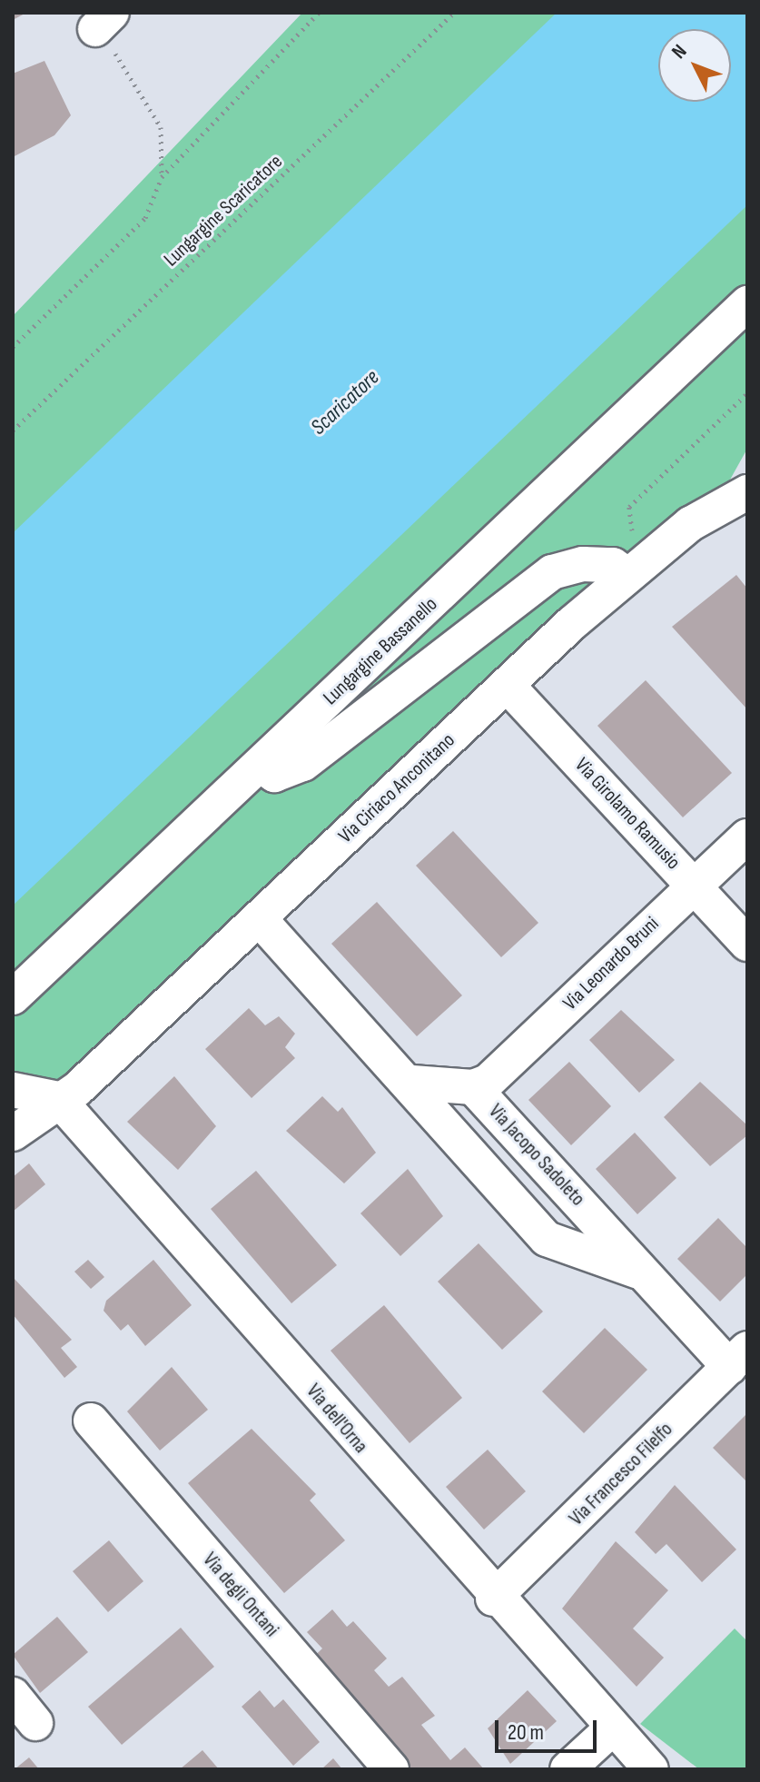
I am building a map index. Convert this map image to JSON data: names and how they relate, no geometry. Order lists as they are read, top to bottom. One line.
{"streets":{"street":["Lungargine Bassanello","Via Ciriaco Anconitano","Via Girolamo Ramusio","Via Leonardo Bruni","Via Jacopo Sadoleto","Via dell'Orna","Via Francesco Filelfo","Via degli Ontani"],"path":["Lungargine Scaricatore"]},"crossings":[["Via Ciriaco Anconitano","Via Girolamo Ramusio"],["Via Ciriaco Anconitano","Via Jacopo Sadoleto"],["Via Ciriaco Anconitano","Via dell'Orna"],["Via Girolamo Ramusio","Via Leonardo Bruni"],["Via Leonardo Bruni","Via Jacopo Sadoleto"],["Via Jacopo Sadoleto","Via Francesco Filelfo"],["Via dell'Orna","Via Francesco Filelfo"]],"water":["Scaricatore"],"scale_bar":"20 m","north":"top left"}
